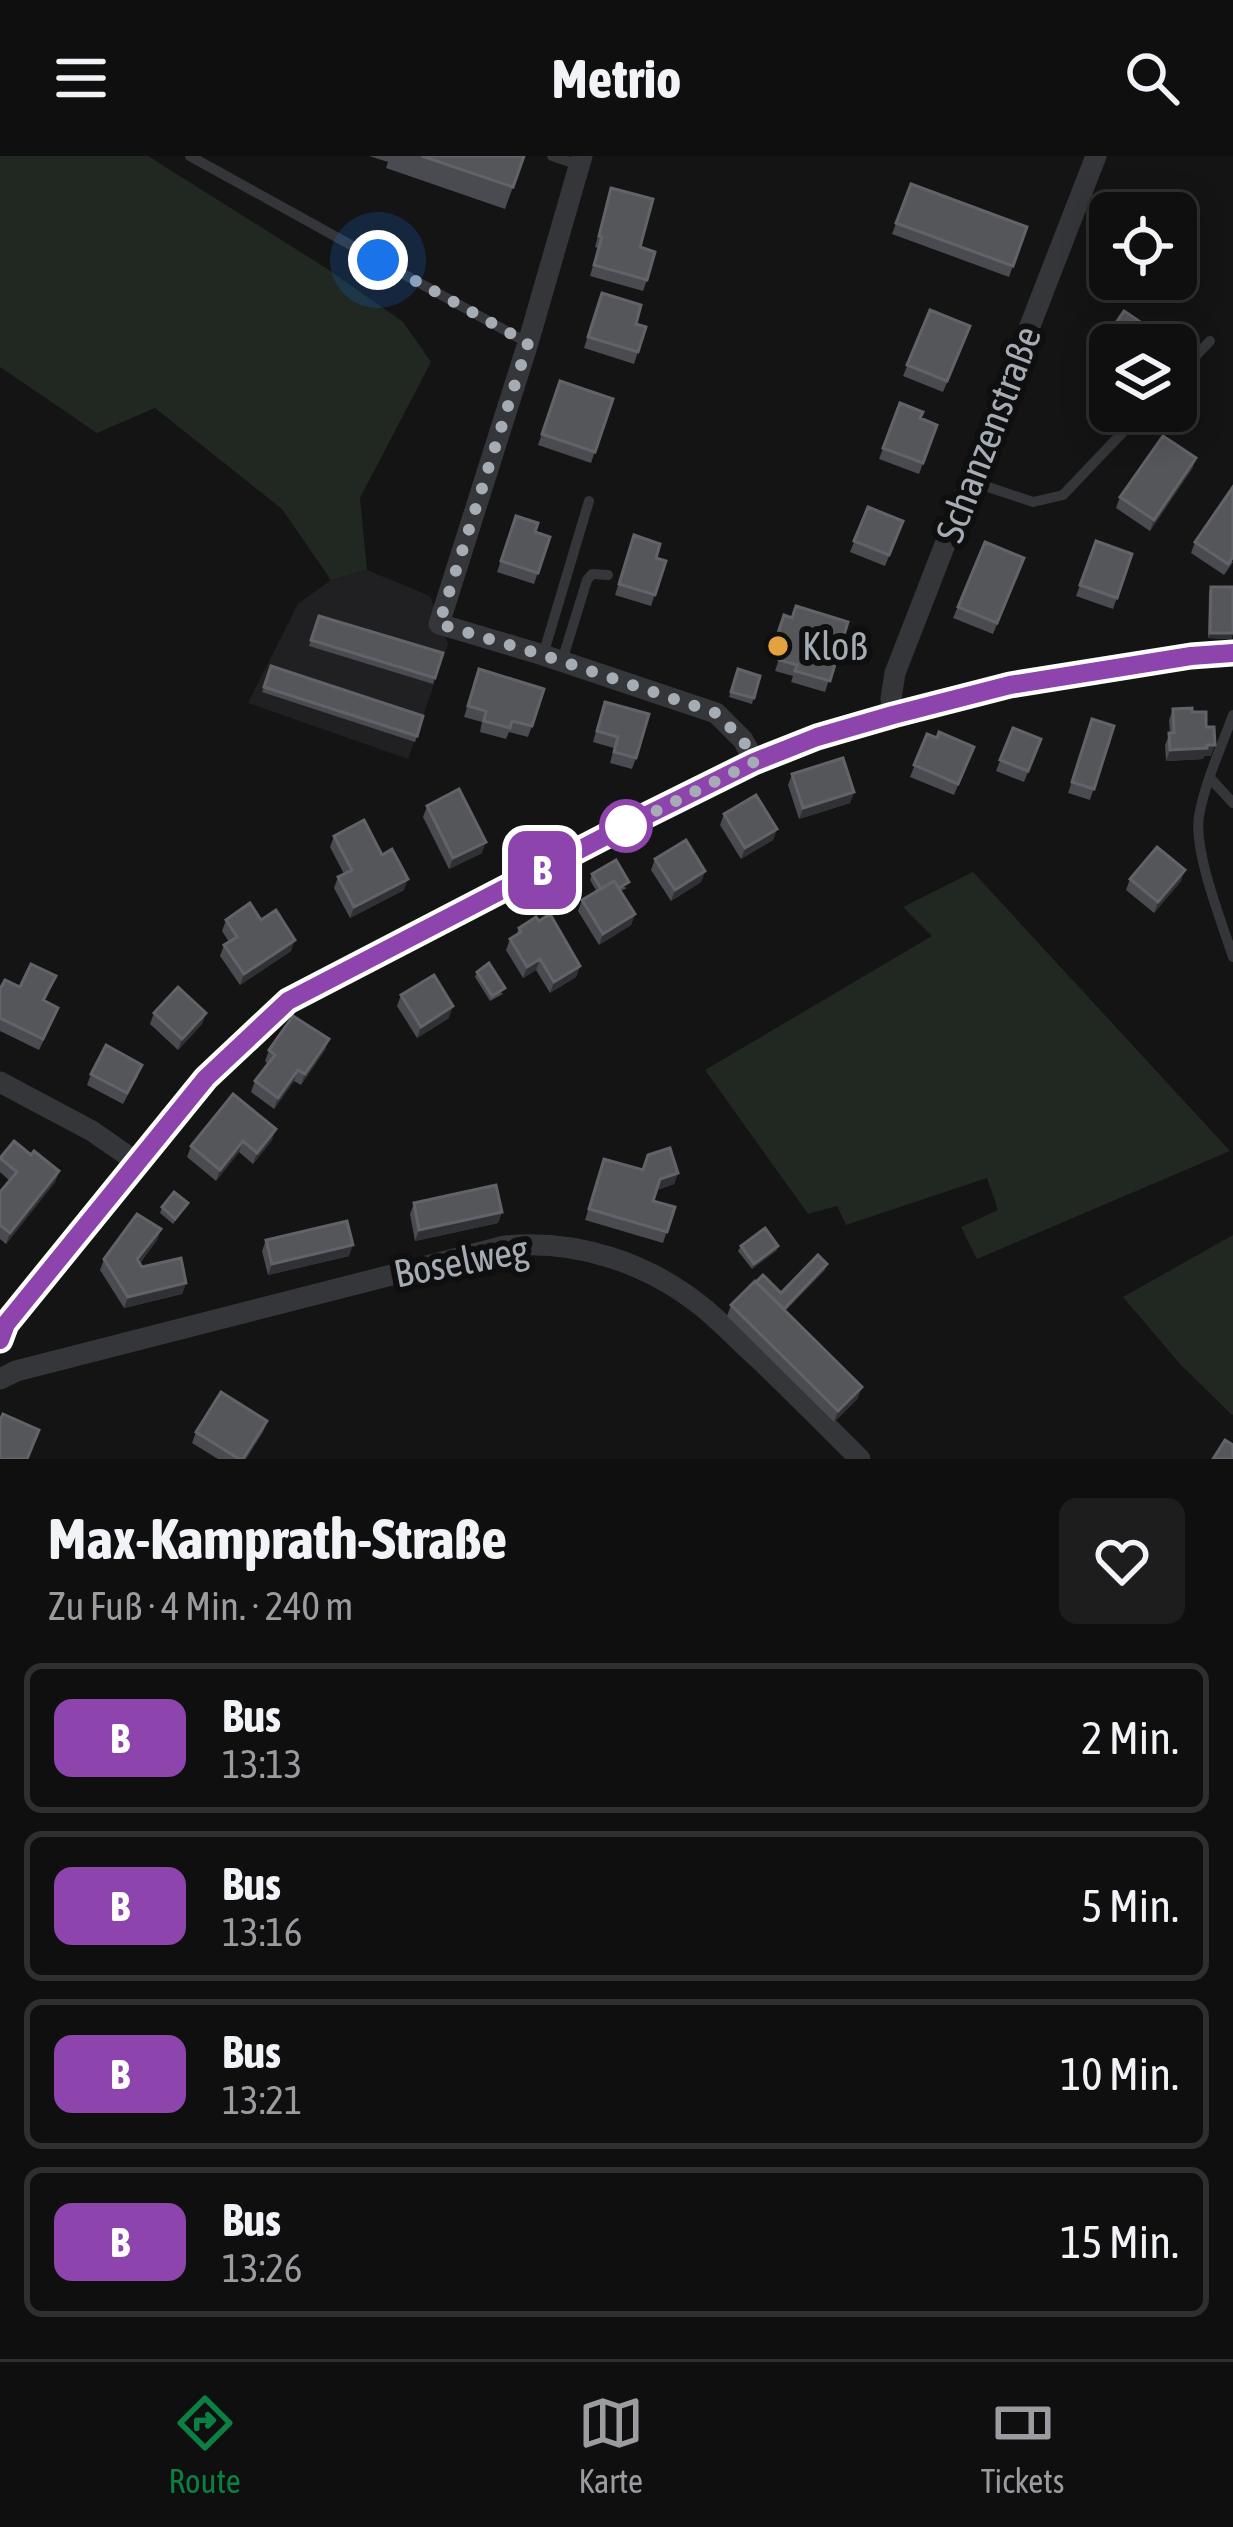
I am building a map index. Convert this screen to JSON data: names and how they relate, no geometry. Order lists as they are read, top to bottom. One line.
{"streets":{"street":["Schanzenstraße","Boselweg"]},"places":["Kloß"],"lines":["bus line B"],"page":{"header":"Metrio","on_map":"B","heading":["Max-Kamprath-Straße","Zu Fuß · 4 Min. · 240 m"],"list":[{"mark":"B","name":"Bus","note":"13:13","value":"2 Min."},{"mark":"B","name":"Bus","note":"13:16","value":"5 Min."},{"mark":"B","name":"Bus","note":"13:21","value":"10 Min."},{"mark":"B","name":"Bus","note":"13:26","value":"15 Min."}],"tabs":["Route","Karte","Tickets"]}}
